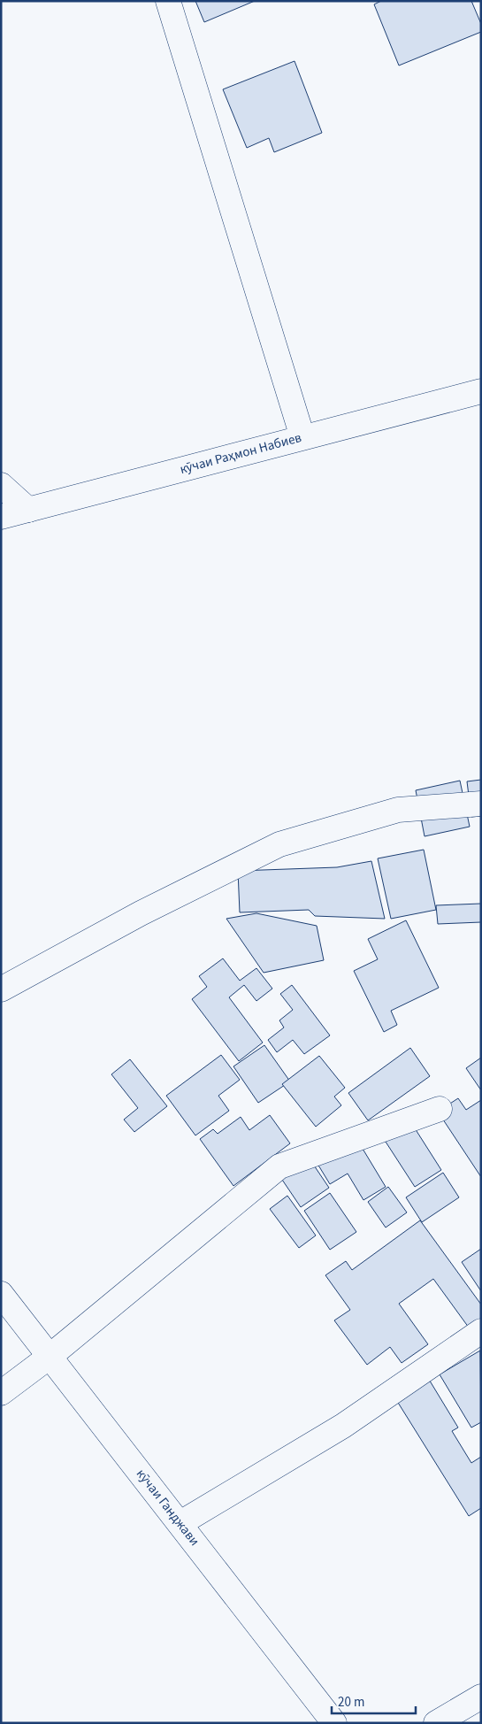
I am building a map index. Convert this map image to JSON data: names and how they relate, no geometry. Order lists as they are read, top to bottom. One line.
{"streets":{"street":["кӯчаи Раҳмон Набиев","кӯчаи Ганджави"]},"scale_bar":"20 m"}
